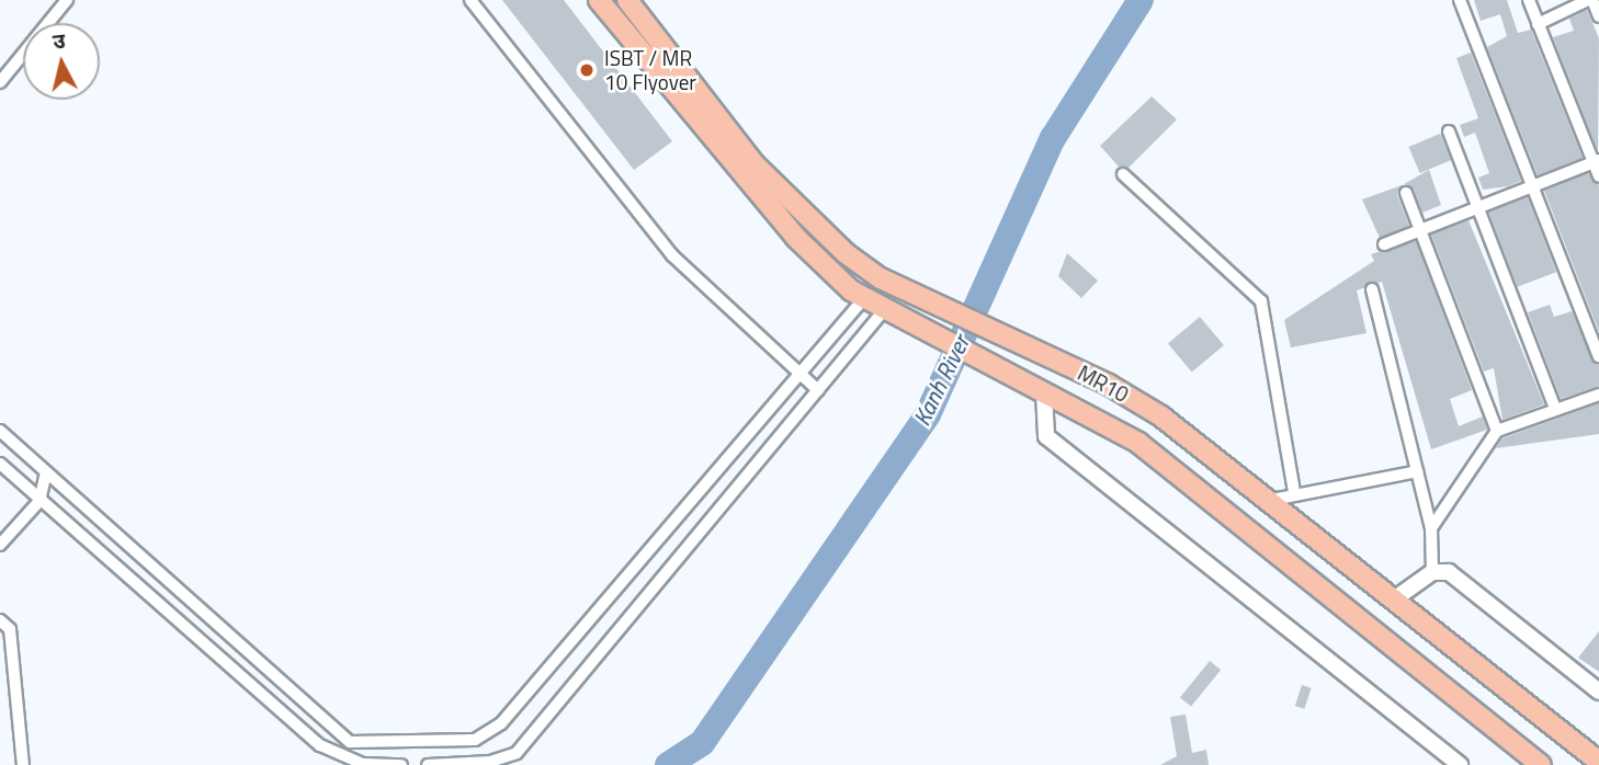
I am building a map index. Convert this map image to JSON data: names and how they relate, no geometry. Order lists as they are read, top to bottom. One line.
{"streets":{"main road":["MR10"]},"water":["Kanh River"],"places":["ISBT / MR 10 Flyover"],"north":"top"}
